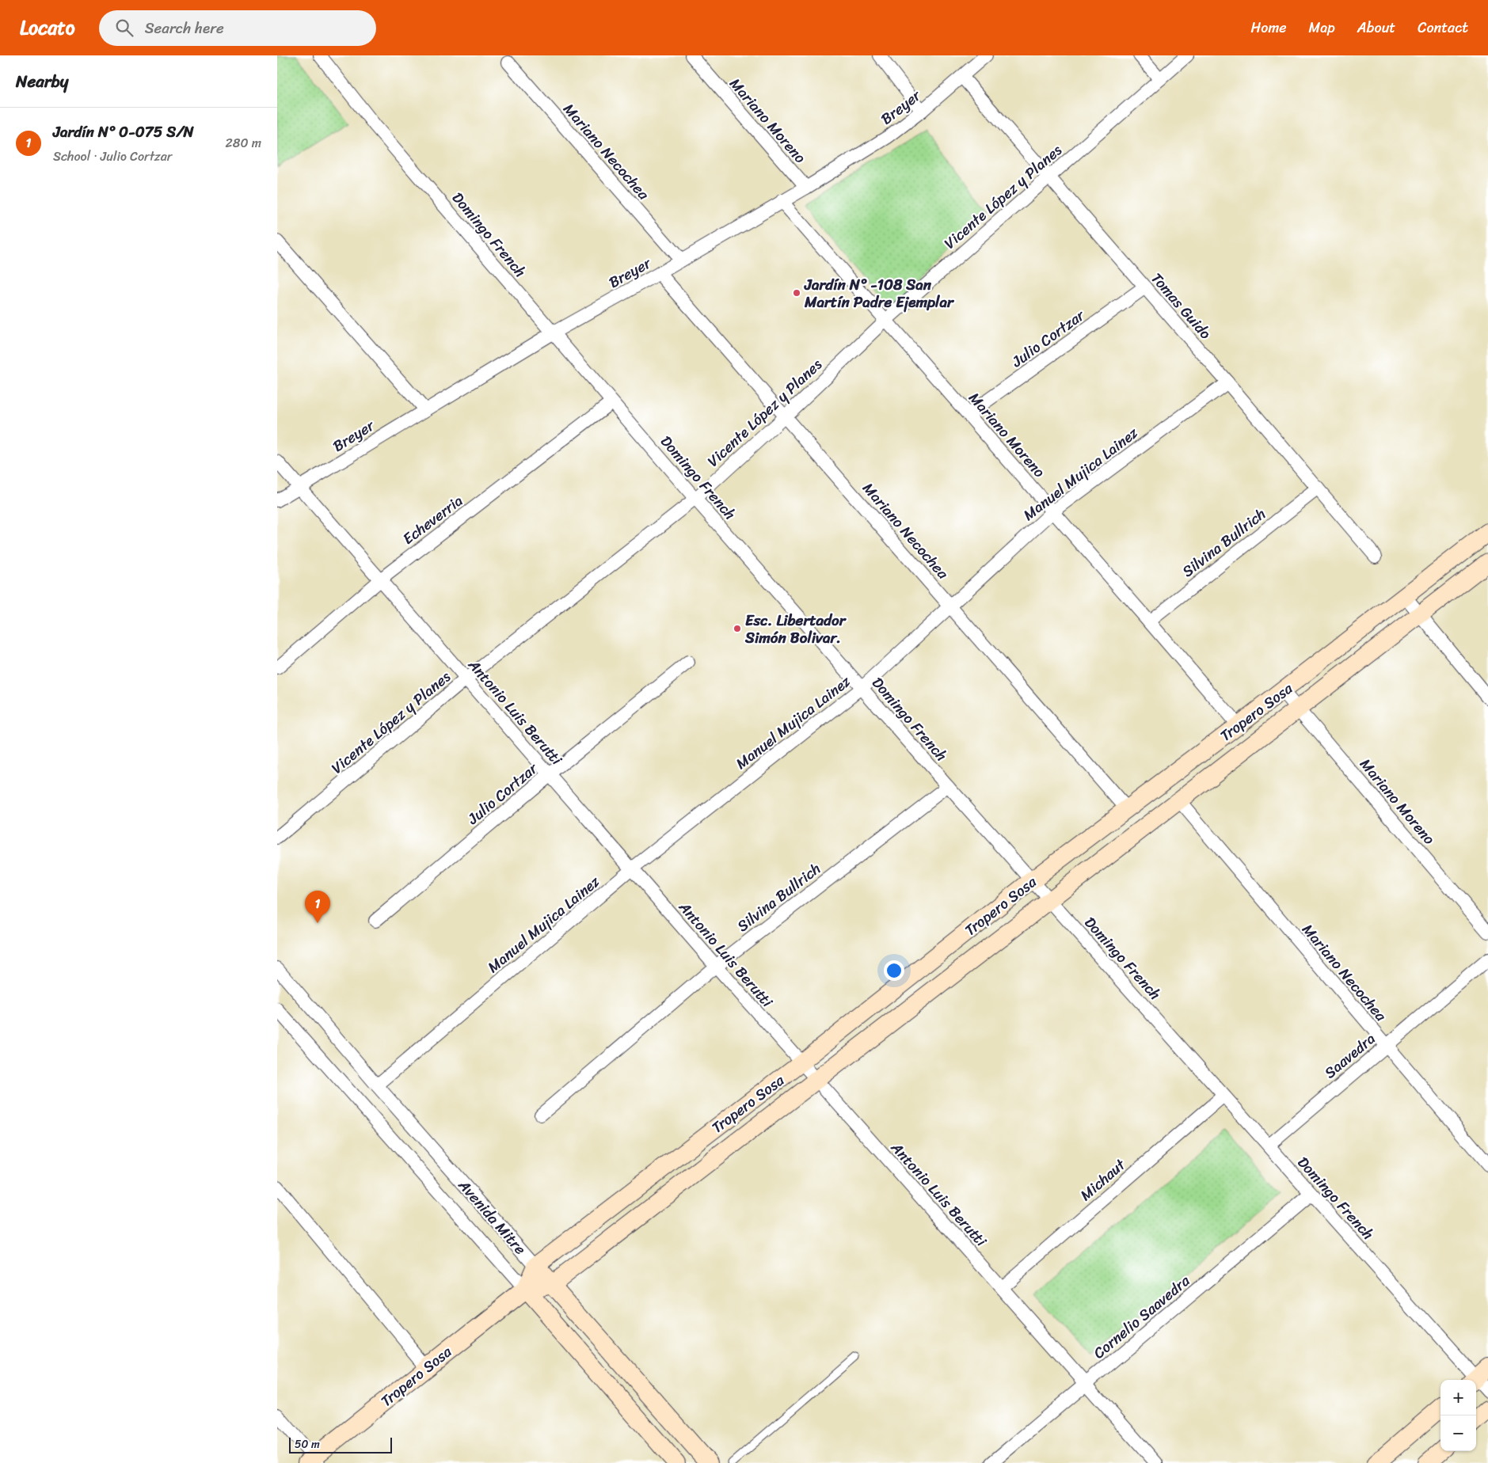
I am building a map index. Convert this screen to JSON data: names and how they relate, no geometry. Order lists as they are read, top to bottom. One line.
{"streets":{"street":["Breyer","Mariano Moreno","Mariano Necochea","Vicente López y Planes","Domingo French","Tomas Guido","Julio Cortzar","Manuel Mujica Lainez","Echeverria","Silvina Bullrich","Antonio Luis Berutti","Tropero Sosa","Saavedra","Michaut","Avenida Mitre","Cornelio Saavedra"]},"crossings":[["Breyer","Mariano Moreno"],["Breyer","Mariano Necochea"],["Breyer","Domingo French"],["Breyer","Tomas Guido"],["Breyer","Antonio Luis Berutti"],["Mariano Moreno","Vicente López y Planes"],["Mariano Moreno","Julio Cortzar"],["Mariano Moreno","Manuel Mujica Lainez"],["Mariano Moreno","Silvina Bullrich"],["Mariano Moreno","Tropero Sosa"],["Mariano Necochea","Vicente López y Planes"],["Mariano Necochea","Manuel Mujica Lainez"],["Mariano Necochea","Tropero Sosa"],["Mariano Necochea","Saavedra"],["Vicente López y Planes","Domingo French"],["Vicente López y Planes","Tomas Guido"],["Vicente López y Planes","Antonio Luis Berutti"],["Domingo French","Manuel Mujica Lainez"],["Domingo French","Echeverria"],["Domingo French","Silvina Bullrich"],["Domingo French","Tropero Sosa"],["Domingo French","Saavedra"],["Domingo French","Michaut"],["Domingo French","Cornelio Saavedra"],["Tomas Guido","Julio Cortzar"],["Tomas Guido","Manuel Mujica Lainez"],["Tomas Guido","Silvina Bullrich"],["Julio Cortzar","Antonio Luis Berutti"],["Manuel Mujica Lainez","Antonio Luis Berutti"],["Manuel Mujica Lainez","Avenida Mitre"],["Echeverria","Antonio Luis Berutti"],["Silvina Bullrich","Antonio Luis Berutti"],["Antonio Luis Berutti","Tropero Sosa"],["Antonio Luis Berutti","Michaut"],["Antonio Luis Berutti","Cornelio Saavedra"],["Tropero Sosa","Avenida Mitre"]],"places":["Jardín N° -108 San Martín Padre Ejemplar","Esc. Libertador Simón Bolivar."],"scale_bar":"50 m","page":{"header":"Locato","search":"Search here","nav":["Home","Map","About","Contact"],"heading":"Nearby","list":[{"mark":"1","name":"Jardín N° 0-075 S/N","note":"School · Julio Cortzar","value":"280 m"}],"pins":"1","map_buttons":["+","−"],"scale":"50 m"}}
